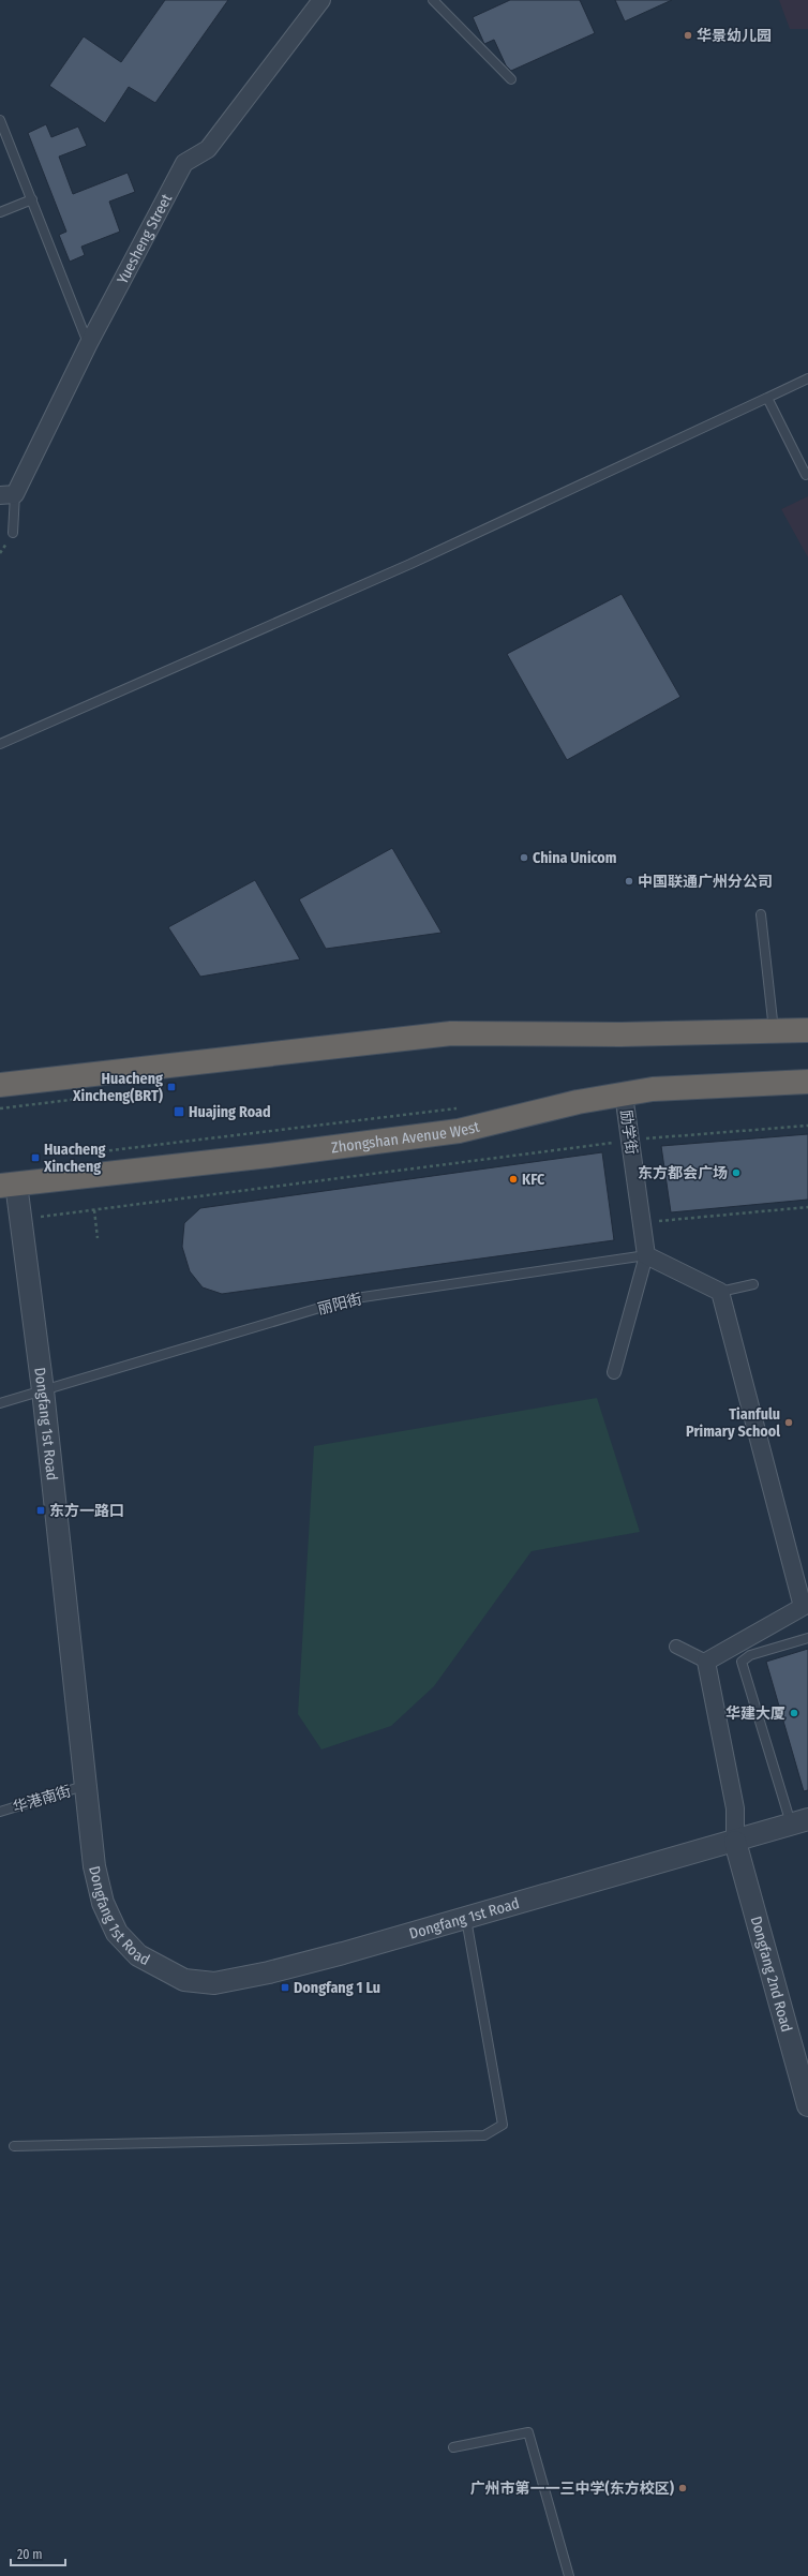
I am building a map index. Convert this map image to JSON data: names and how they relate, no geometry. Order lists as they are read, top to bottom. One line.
{"streets":{"highway":["Zhongshan Avenue West"],"street":["Yuesheng Street","励学街","Dongfang 1st Road","Dongfang 2nd Road"],"lane":["丽阳街","华港南街"]},"crossings":[["励学街","Zhongshan Avenue West"],["励学街","丽阳街"],["Zhongshan Avenue West","Dongfang 1st Road"],["丽阳街","Dongfang 1st Road"],["Dongfang 1st Road","华港南街"],["Dongfang 1st Road","Dongfang 2nd Road"]],"places":{"other":["华景幼儿园","China Unicom","中国联通广州分公司","东方都会广场","KFC","Tianfulu Primary School","华建大厦","广州市第一一三中学(东方校区)"],"transit":["Huacheng Xincheng(BRT)","Huajing Road","Huacheng Xincheng","东方一路口","Dongfang 1 Lu"]},"scale_bar":"20 m"}
